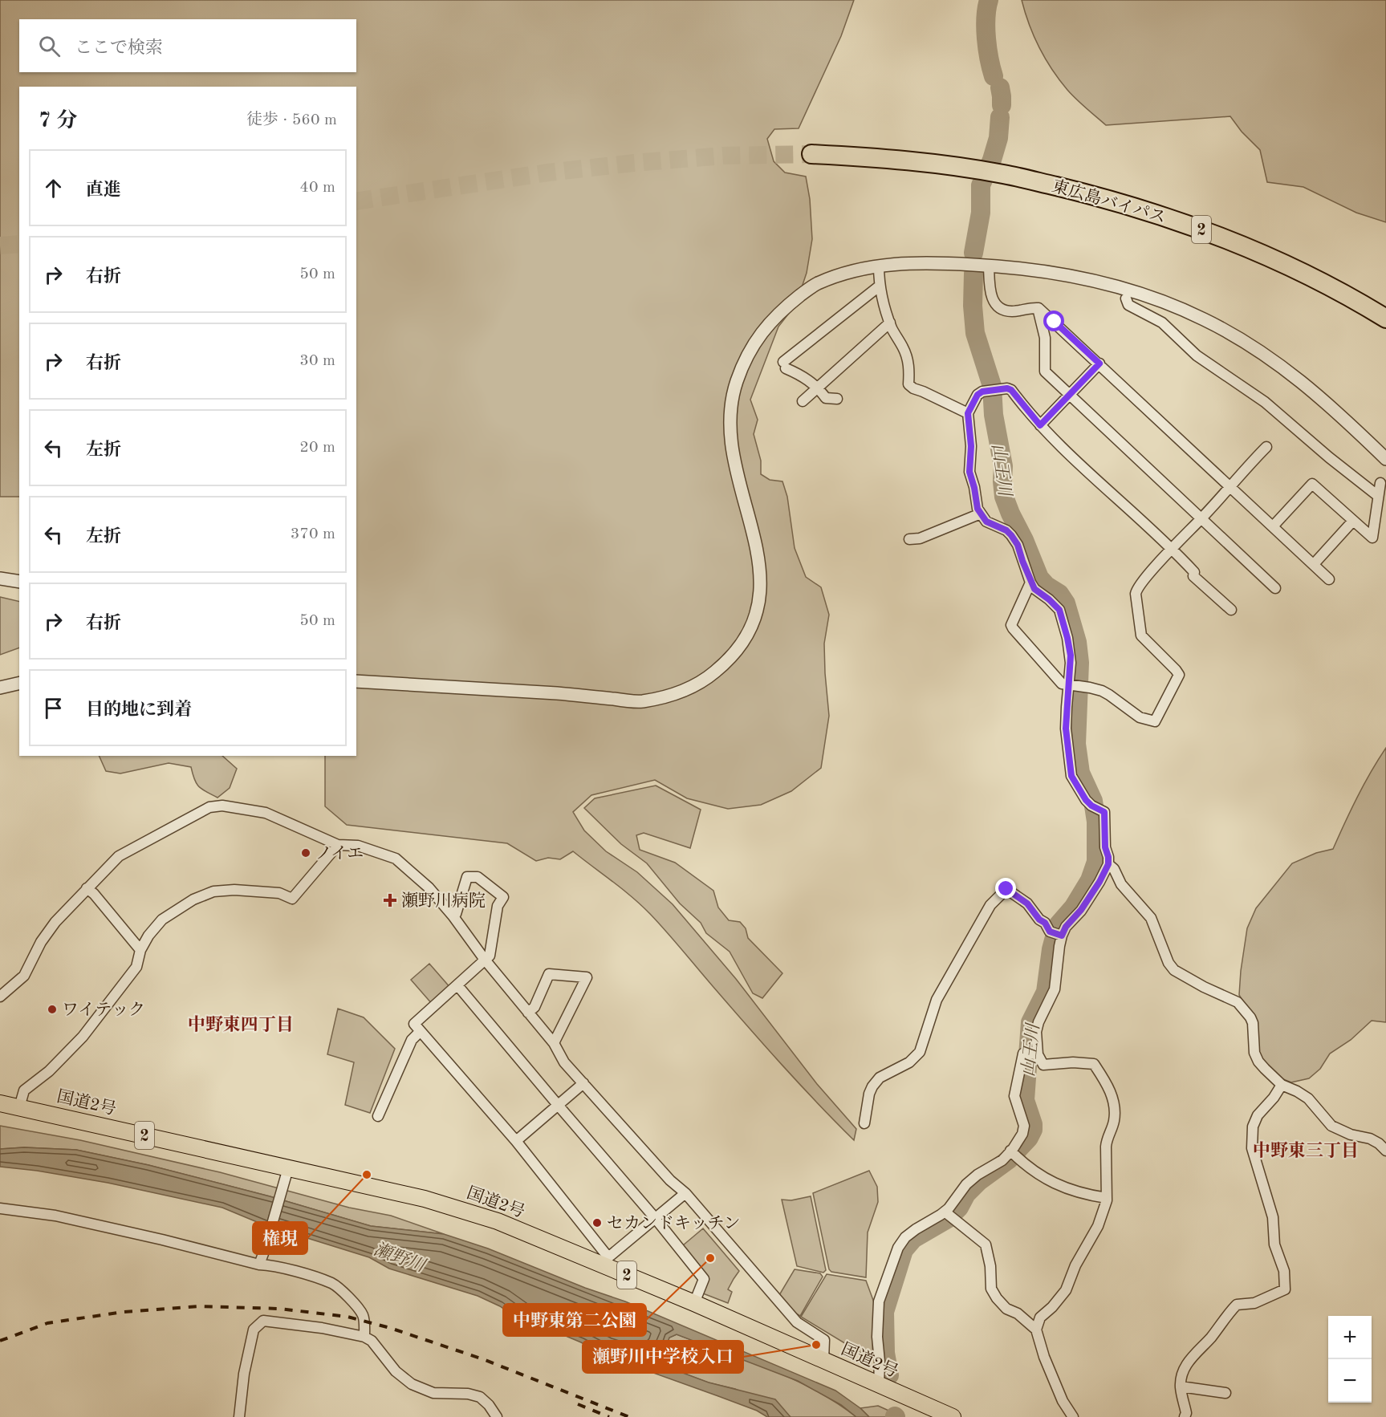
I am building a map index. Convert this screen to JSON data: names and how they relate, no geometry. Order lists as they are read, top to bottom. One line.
{"streets":{"highway":["東広島バイパス","2","国道2号"]},"districts":["中野東四丁目","中野東三丁目"],"water":["山王川","瀬野川"],"places":{"other":["ノイエ","ワイテック","権現","セカンドキッチン","中野東第二公園","瀬野川中学校入口"],"health":["瀬野川病院"]},"page":{"search":"ここで検索","heading":["7 分","徒歩 · 560 m"],"list":[["直進","40 m"],["右折","50 m"],["右折","30 m"],["左折","20 m"],["左折","370 m"],["右折","50 m"],"目的地に到着"],"map_buttons":["+","−"]}}
